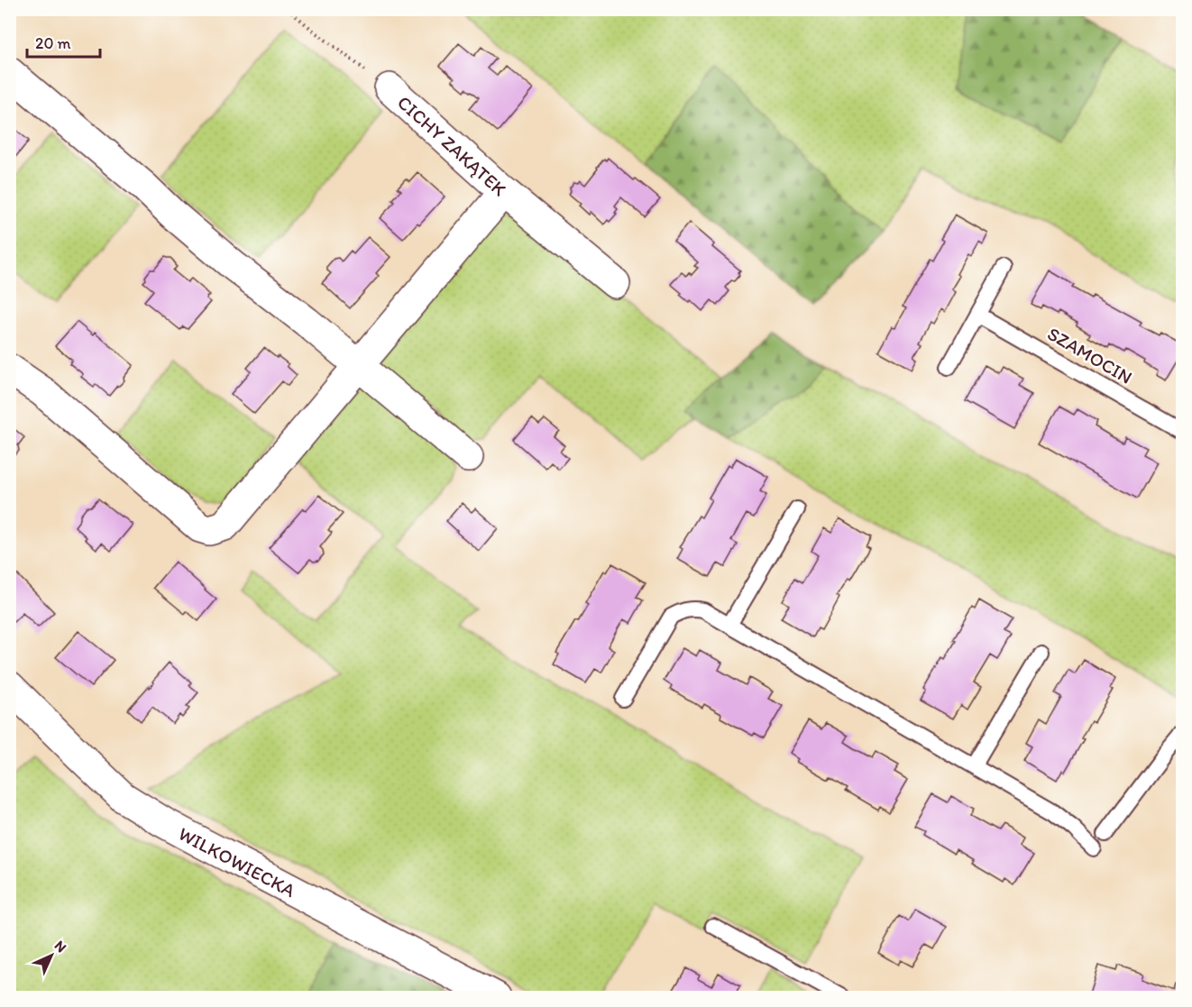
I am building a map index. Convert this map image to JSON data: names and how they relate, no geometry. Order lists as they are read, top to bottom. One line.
{"streets":{"street":["CICHY ZAKĄTEK","WILKOWIECKA"],"lane":["SZAMOCIN"]},"scale_bar":"20 m","north":"top right"}
